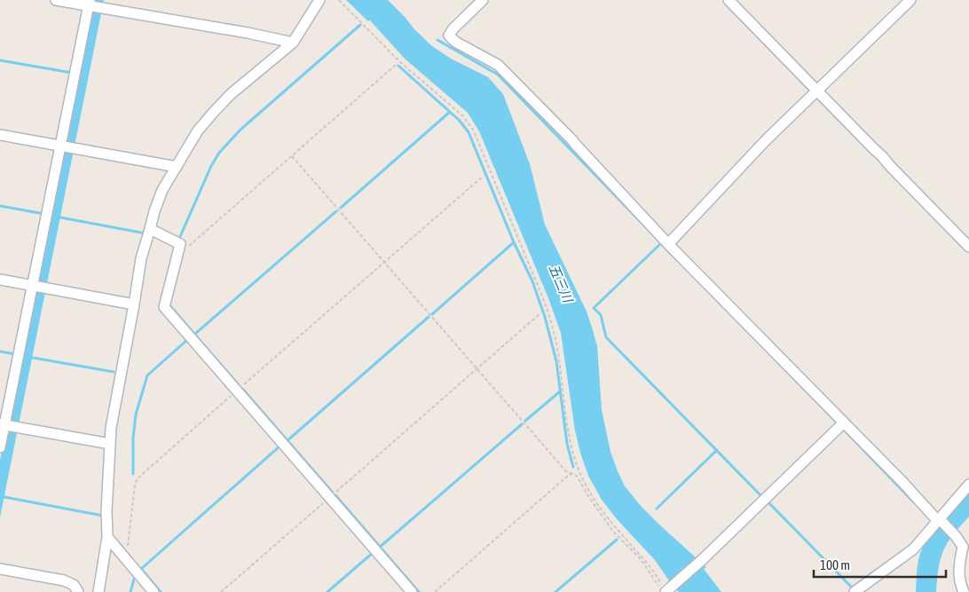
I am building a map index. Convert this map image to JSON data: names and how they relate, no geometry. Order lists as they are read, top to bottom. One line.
{"water":["五三川"],"scale_bar":"100 m"}
